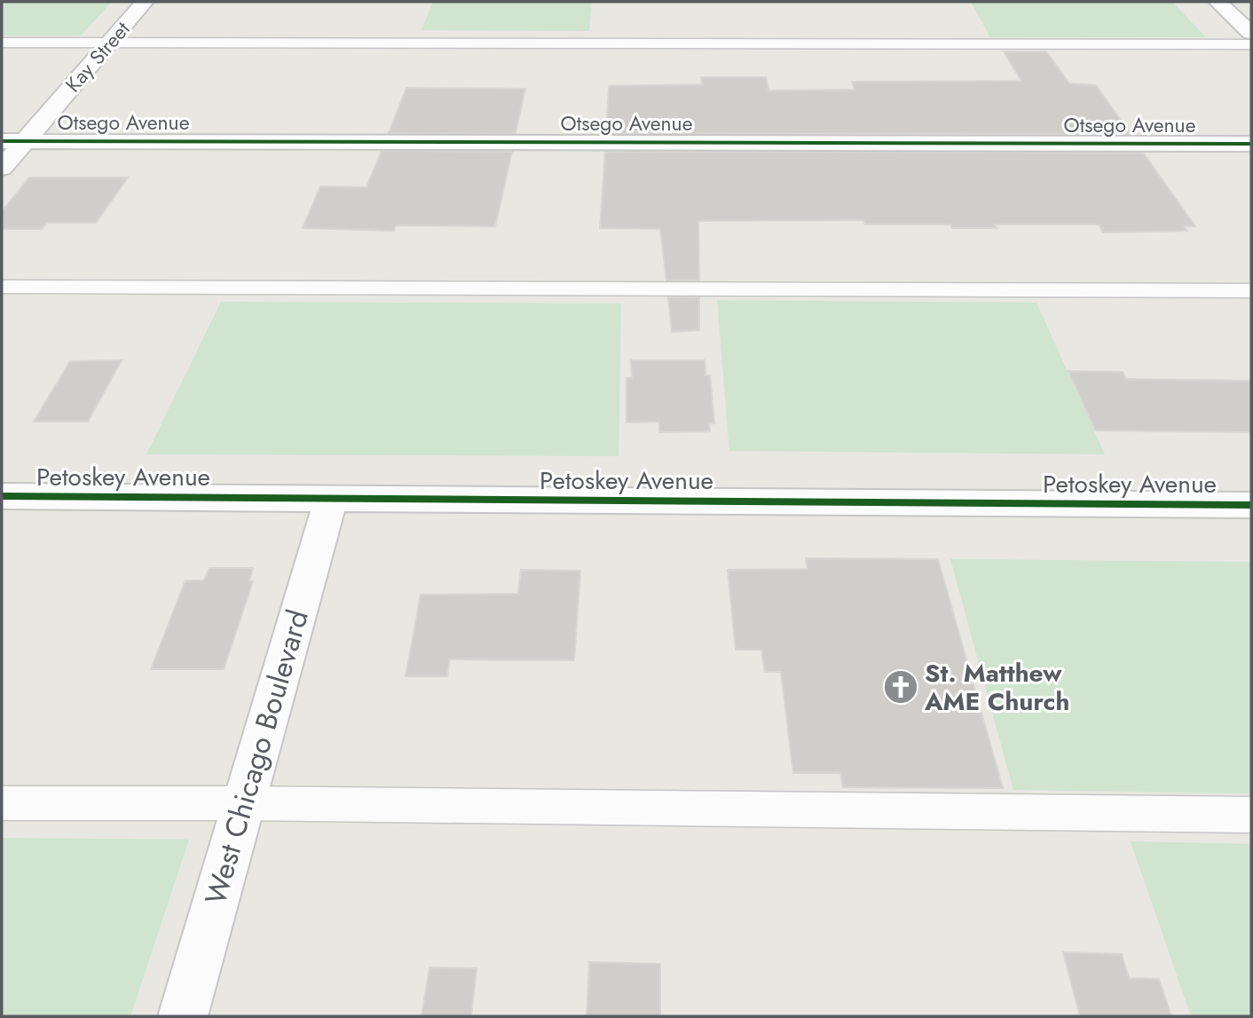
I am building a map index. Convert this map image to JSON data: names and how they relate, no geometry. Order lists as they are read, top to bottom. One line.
{"streets":{"street":["Kay Street","Otsego Avenue","Petoskey Avenue","West Chicago Boulevard"]},"crossings":[["Kay Street","Otsego Avenue"],["Petoskey Avenue","West Chicago Boulevard"]],"places":{"church":["St. Matthew AME Church"]}}
